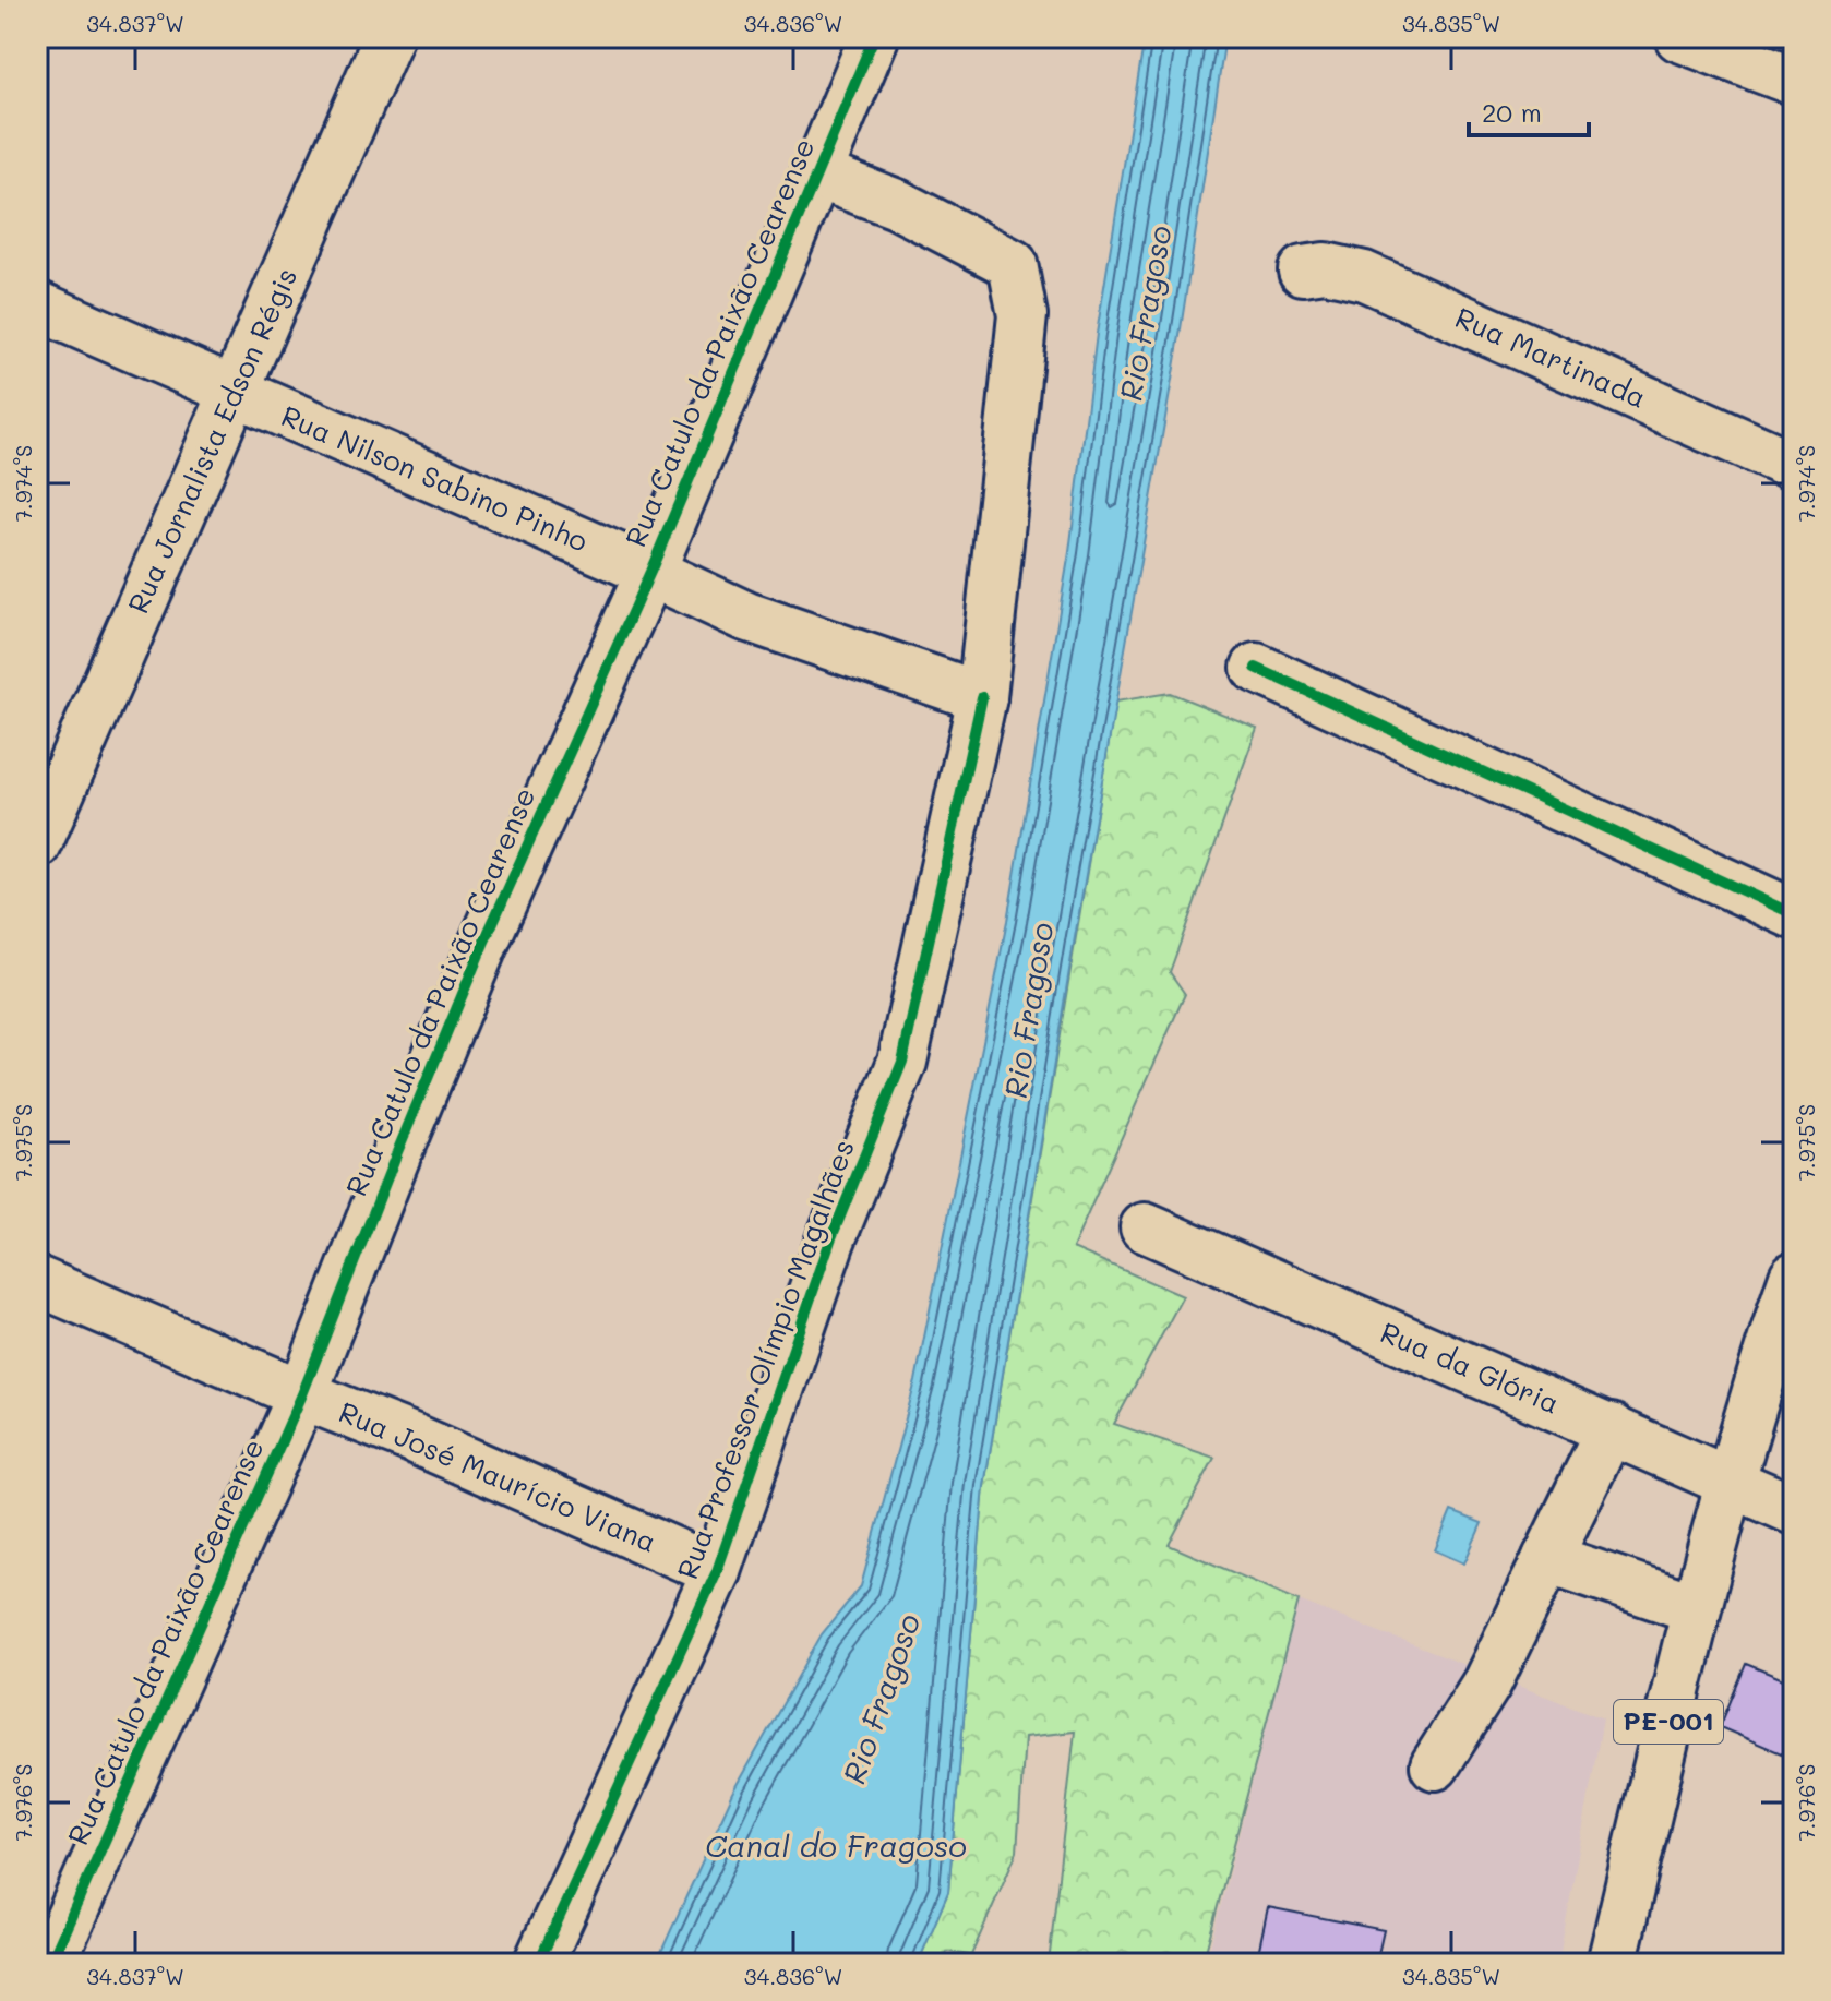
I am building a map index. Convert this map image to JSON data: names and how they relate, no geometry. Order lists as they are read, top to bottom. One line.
{"streets":{"street":["Rua Catulo da Paixão Cearense","Rua Martinada","Rua Jornalista Edson Régis","Rua Nilson Sabino Pinho","Rua Professor Olímpio Magalhães","Rua da Glória","Rua José Maurício Viana","PE-001"]},"crossings":[["Rua Catulo da Paixão Cearense","Rua Nilson Sabino Pinho"],["Rua Catulo da Paixão Cearense","Rua Professor Olímpio Magalhães"],["Rua Catulo da Paixão Cearense","Rua José Maurício Viana"],["Rua Jornalista Edson Régis","Rua Nilson Sabino Pinho"],["Rua Nilson Sabino Pinho","Rua Professor Olímpio Magalhães"],["Rua Professor Olímpio Magalhães","Rua José Maurício Viana"],["Rua da Glória","PE-001"]],"water":["Rio Fragoso","Canal do Fragoso"],"scale_bar":"20 m","coordinates":["34.837°W","34.836°W","34.835°W","7.974°S","7.975°S","7.976°S"]}
